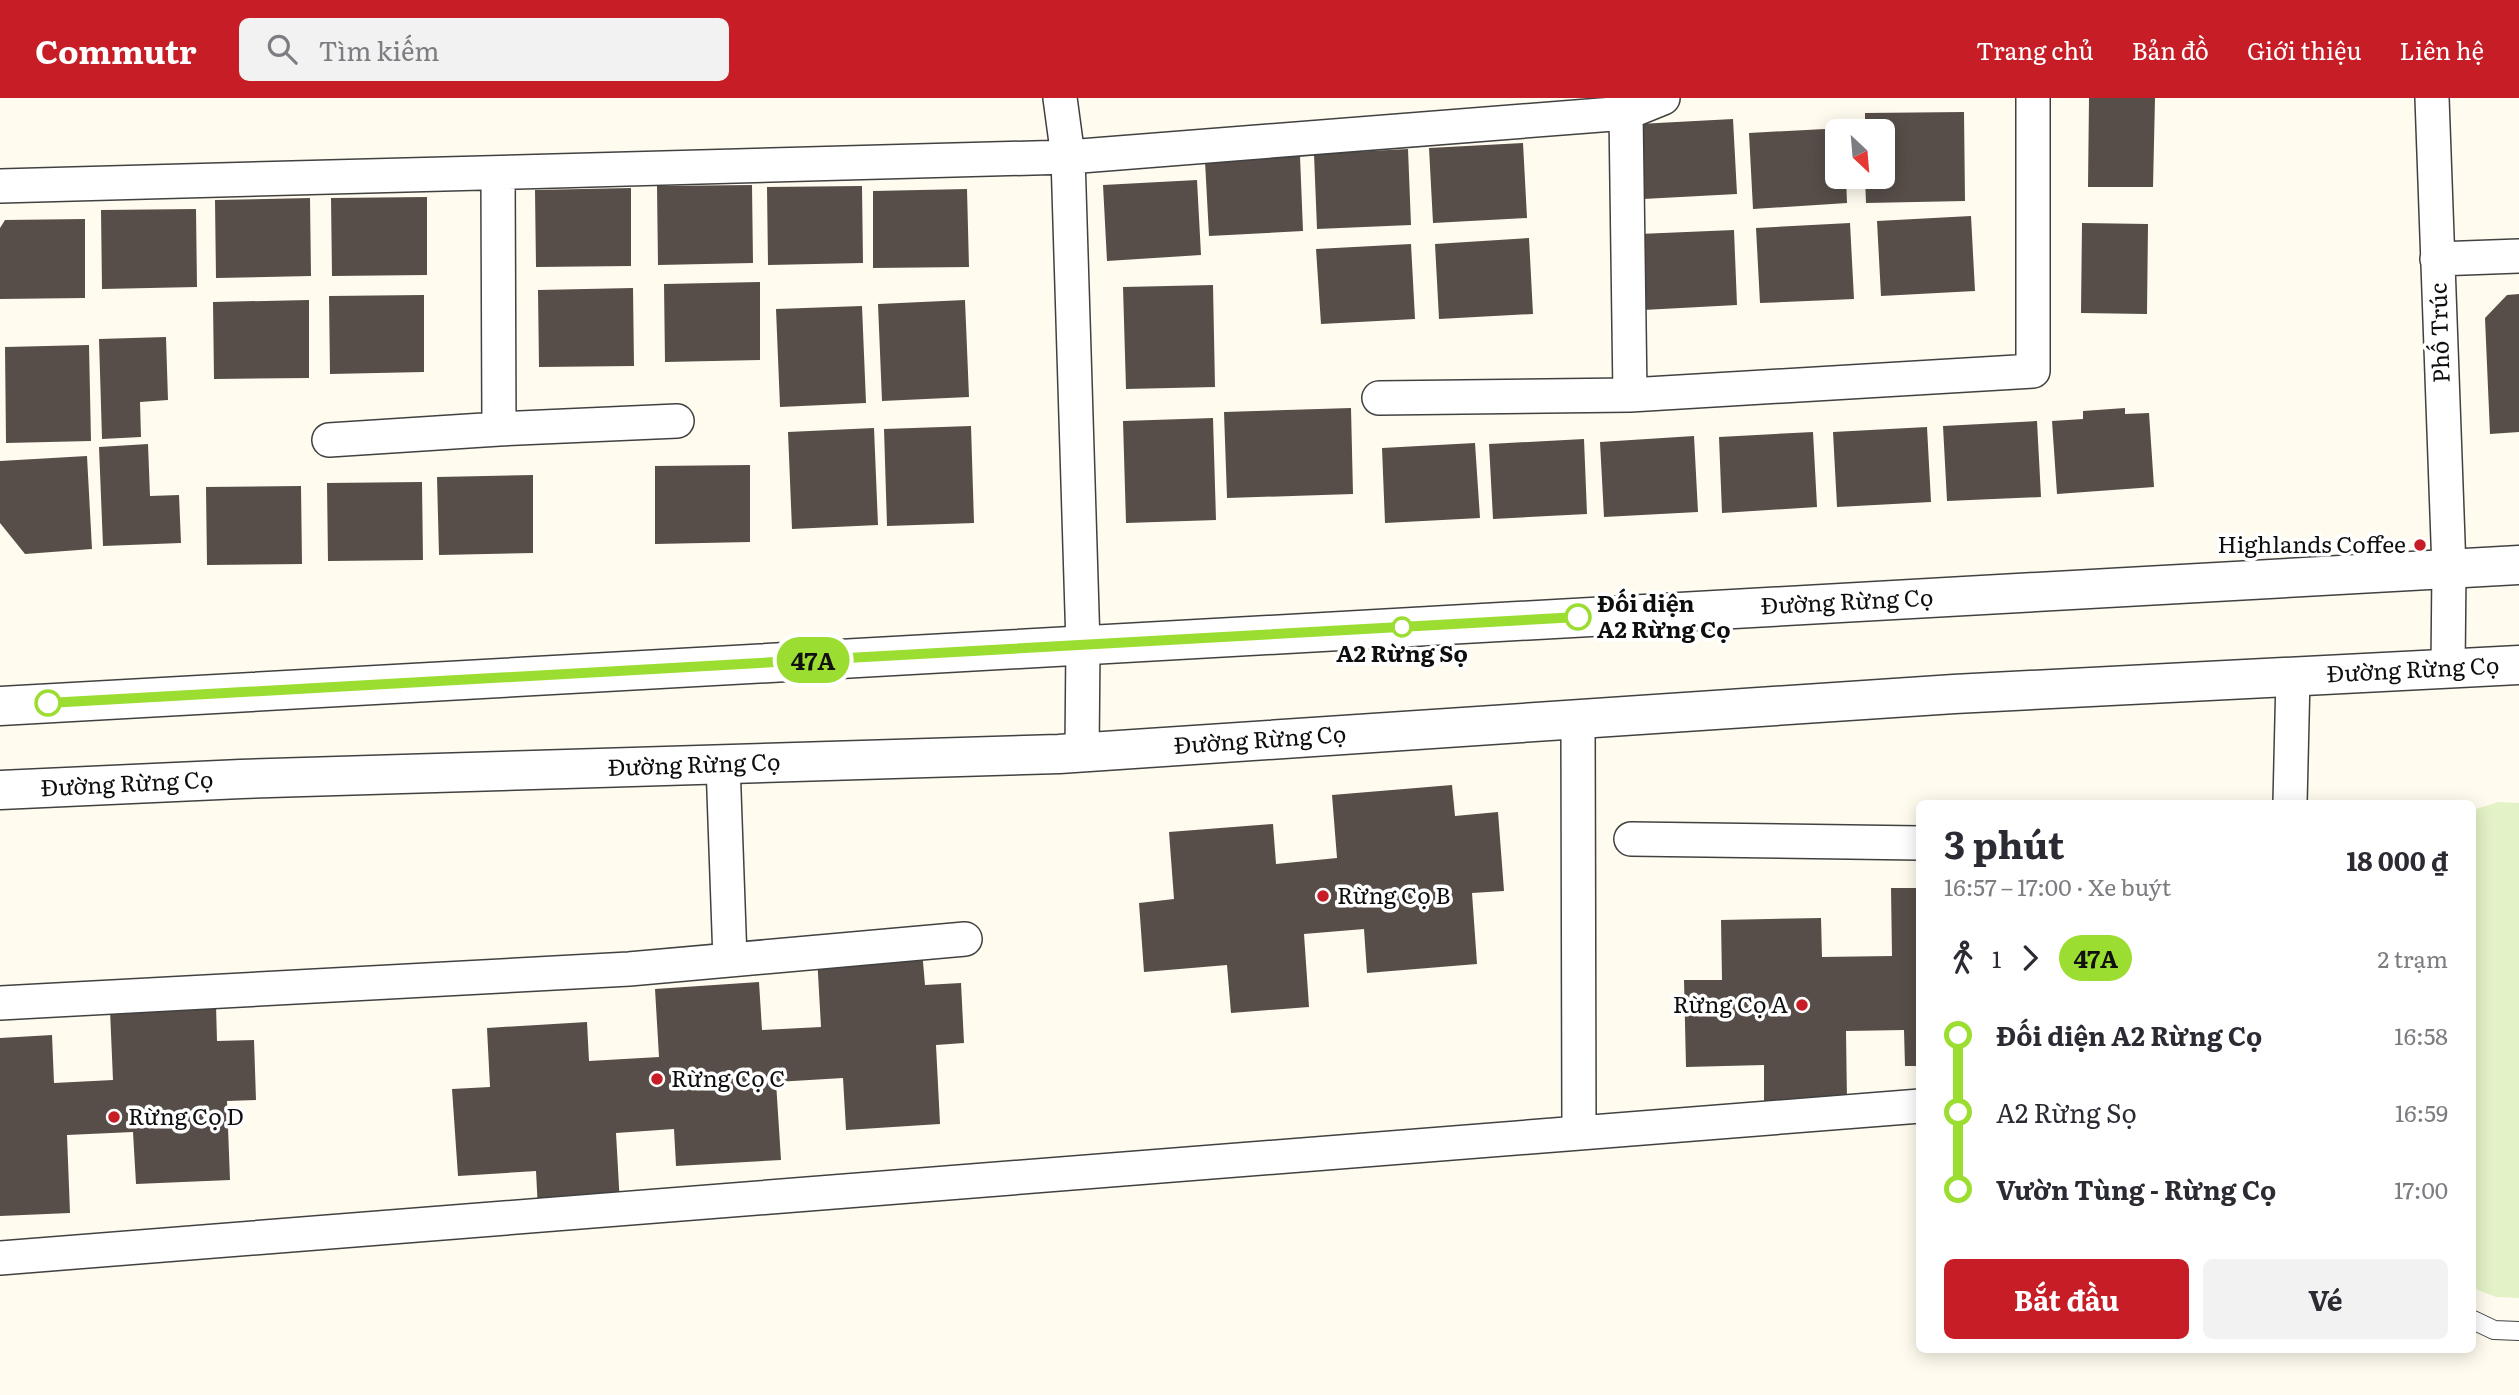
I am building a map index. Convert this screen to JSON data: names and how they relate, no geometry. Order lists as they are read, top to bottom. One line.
{"streets":{"street":["Phố Trúc","Đường Rừng Cọ"]},"crossings":[["Phố Trúc","Đường Rừng Cọ"]],"places":["Highlands Coffee","Đối diện A2 Rừng Cọ","A2 Rừng Sọ","Rừng Cọ B","Rừng Cọ A","Rừng Cọ C","Rừng Cọ D"],"lines":["bus line 47A"],"north":"bottom right","page":{"header":"Commutr","search":"Tìm kiếm","nav":["Trang chủ","Bản đồ","Giới thiệu","Liên hệ"],"on_map":"47A","heading":["3 phút","16:57 – 17:00 · Xe buýt","18 000 ₫"],"legs":["1","47A","2 trạm"],"list":[{"name":"Đối diện A2 Rừng Cọ","value":"16:58"},{"name":"A2 Rừng Sọ","value":"16:59"},{"name":"Vườn Tùng - Rừng Cọ","value":"17:00"}],"buttons":["Bắt đầu","Vé"]}}
